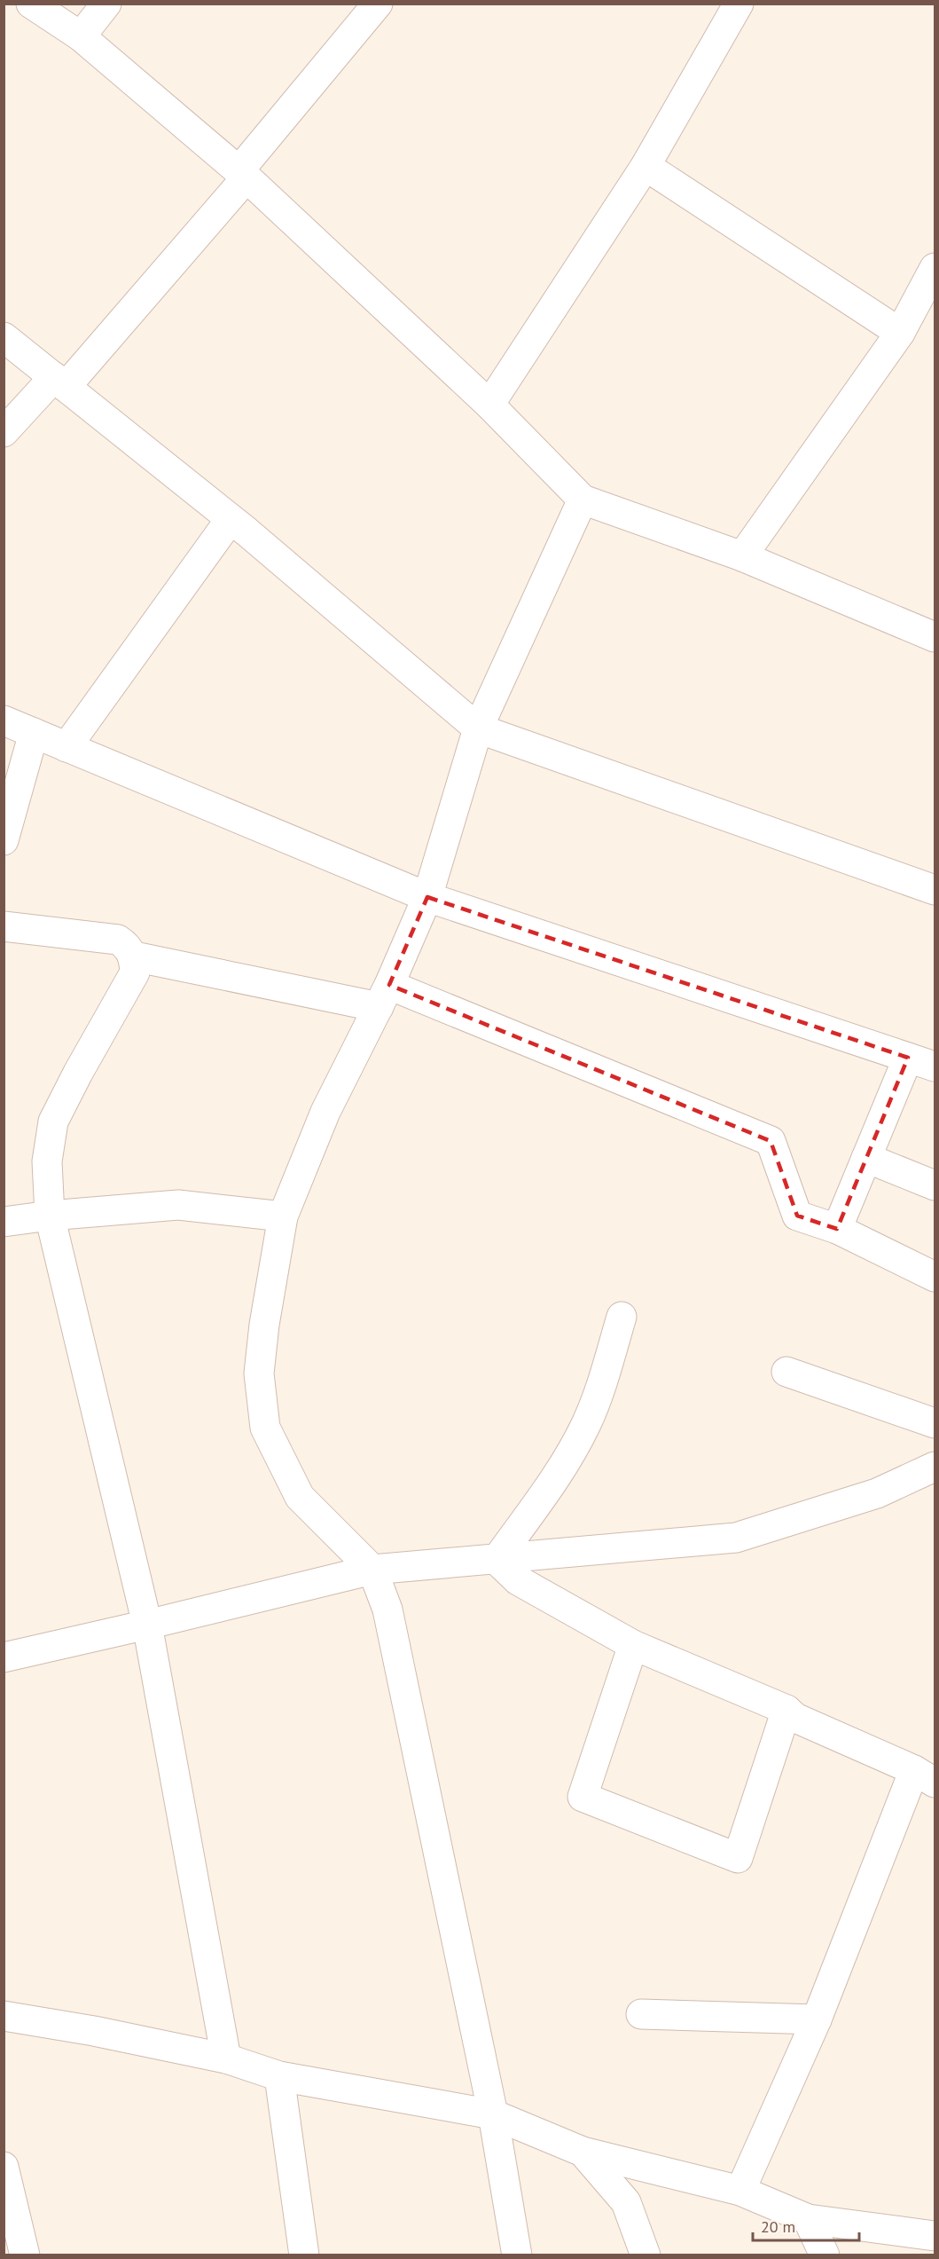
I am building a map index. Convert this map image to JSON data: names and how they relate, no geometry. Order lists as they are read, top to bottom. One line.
{"scale_bar":"20 m"}
